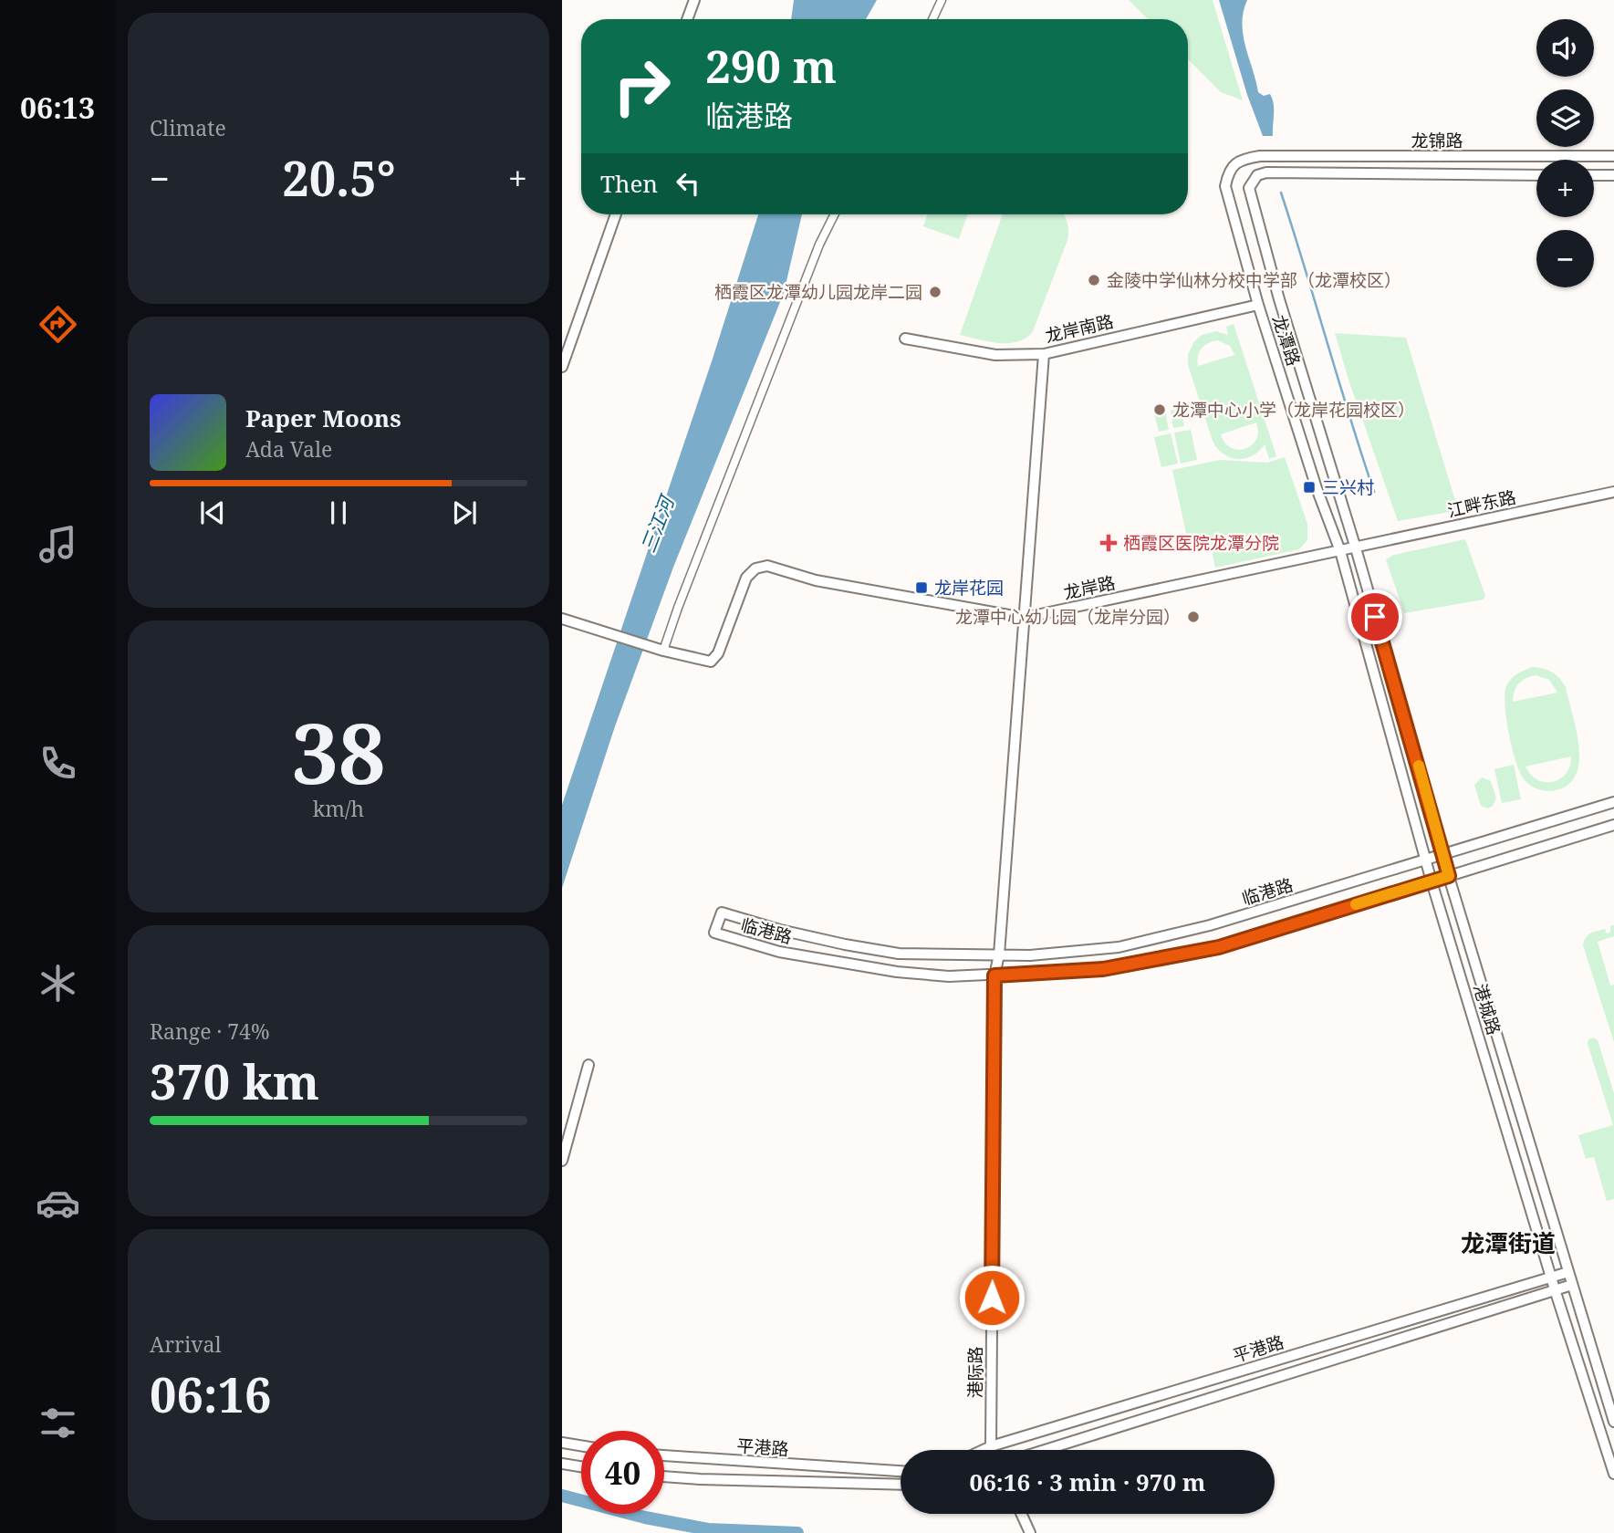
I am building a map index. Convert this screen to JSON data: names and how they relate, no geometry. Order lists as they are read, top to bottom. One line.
{"streets":{"street":["龙锦路","龙岸南路","龙潭路","江畔东路","龙岸路","临港路","港城路","平港路","港际路"]},"crossings":[["龙锦路","龙潭路"],["龙岸南路","龙潭路"],["龙岸南路","港际路"],["龙潭路","江畔东路"],["龙潭路","龙岸路"],["龙潭路","港城路"],["江畔东路","龙岸路"],["江畔东路","港城路"],["龙岸路","港城路"],["龙岸路","港际路"],["临港路","港城路"],["临港路","港际路"],["港城路","平港路"],["平港路","港际路"]],"districts":["龙潭街道"],"water":["三江河"],"places":{"other":["金陵中学仙林分校中学部（龙潭校区）","栖霞区龙潭幼儿园龙岸二园","龙潭中心小学（龙岸花园校区）","龙潭中心幼儿园（龙岸分园）"],"transit":["三兴村","龙岸花园"],"health":["栖霞区医院龙潭分院"]},"page":{"tabs":"06:13","tile":["Climate",["38","km/h"],["Range · 74%","370 km"],["Arrival","06:16"]],"map_buttons":["+","−"],"turn":["290 m","临港路"],"heat":["−","20.5°","+"],"then":"Then","song":["Paper Moons","Ada Vale"],"limit":"40","trip":"06:16 · 3 min · 970 m"}}
